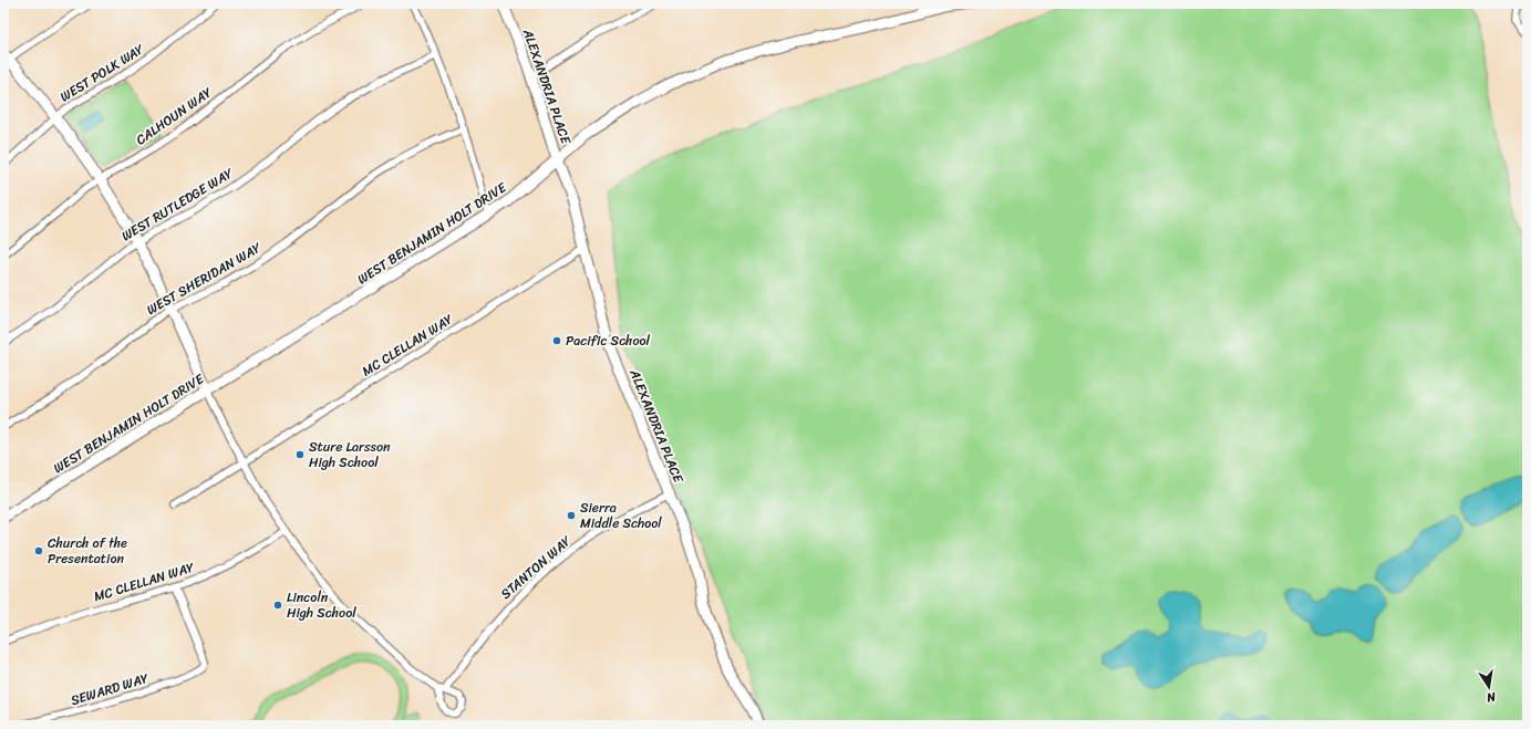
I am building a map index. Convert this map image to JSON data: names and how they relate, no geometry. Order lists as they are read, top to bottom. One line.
{"streets":{"street":["WEST POLK WAY","ALEXANDRIA PLACE","CALHOUN WAY","WEST RUTLEDGE WAY","WEST BENJAMIN HOLT DRIVE","WEST SHERIDAN WAY","MC CLELLAN WAY","STANTON WAY","SEWARD WAY"]},"crossings":[["ALEXANDRIA PLACE","WEST BENJAMIN HOLT DRIVE"],["ALEXANDRIA PLACE","MC CLELLAN WAY"],["ALEXANDRIA PLACE","STANTON WAY"],["MC CLELLAN WAY","STANTON WAY"],["MC CLELLAN WAY","SEWARD WAY"]],"places":["Pacific School","Sture Larsson High School","Sierra Middle School","Church of the Presentation","Lincoln High School"],"north":"bottom"}
